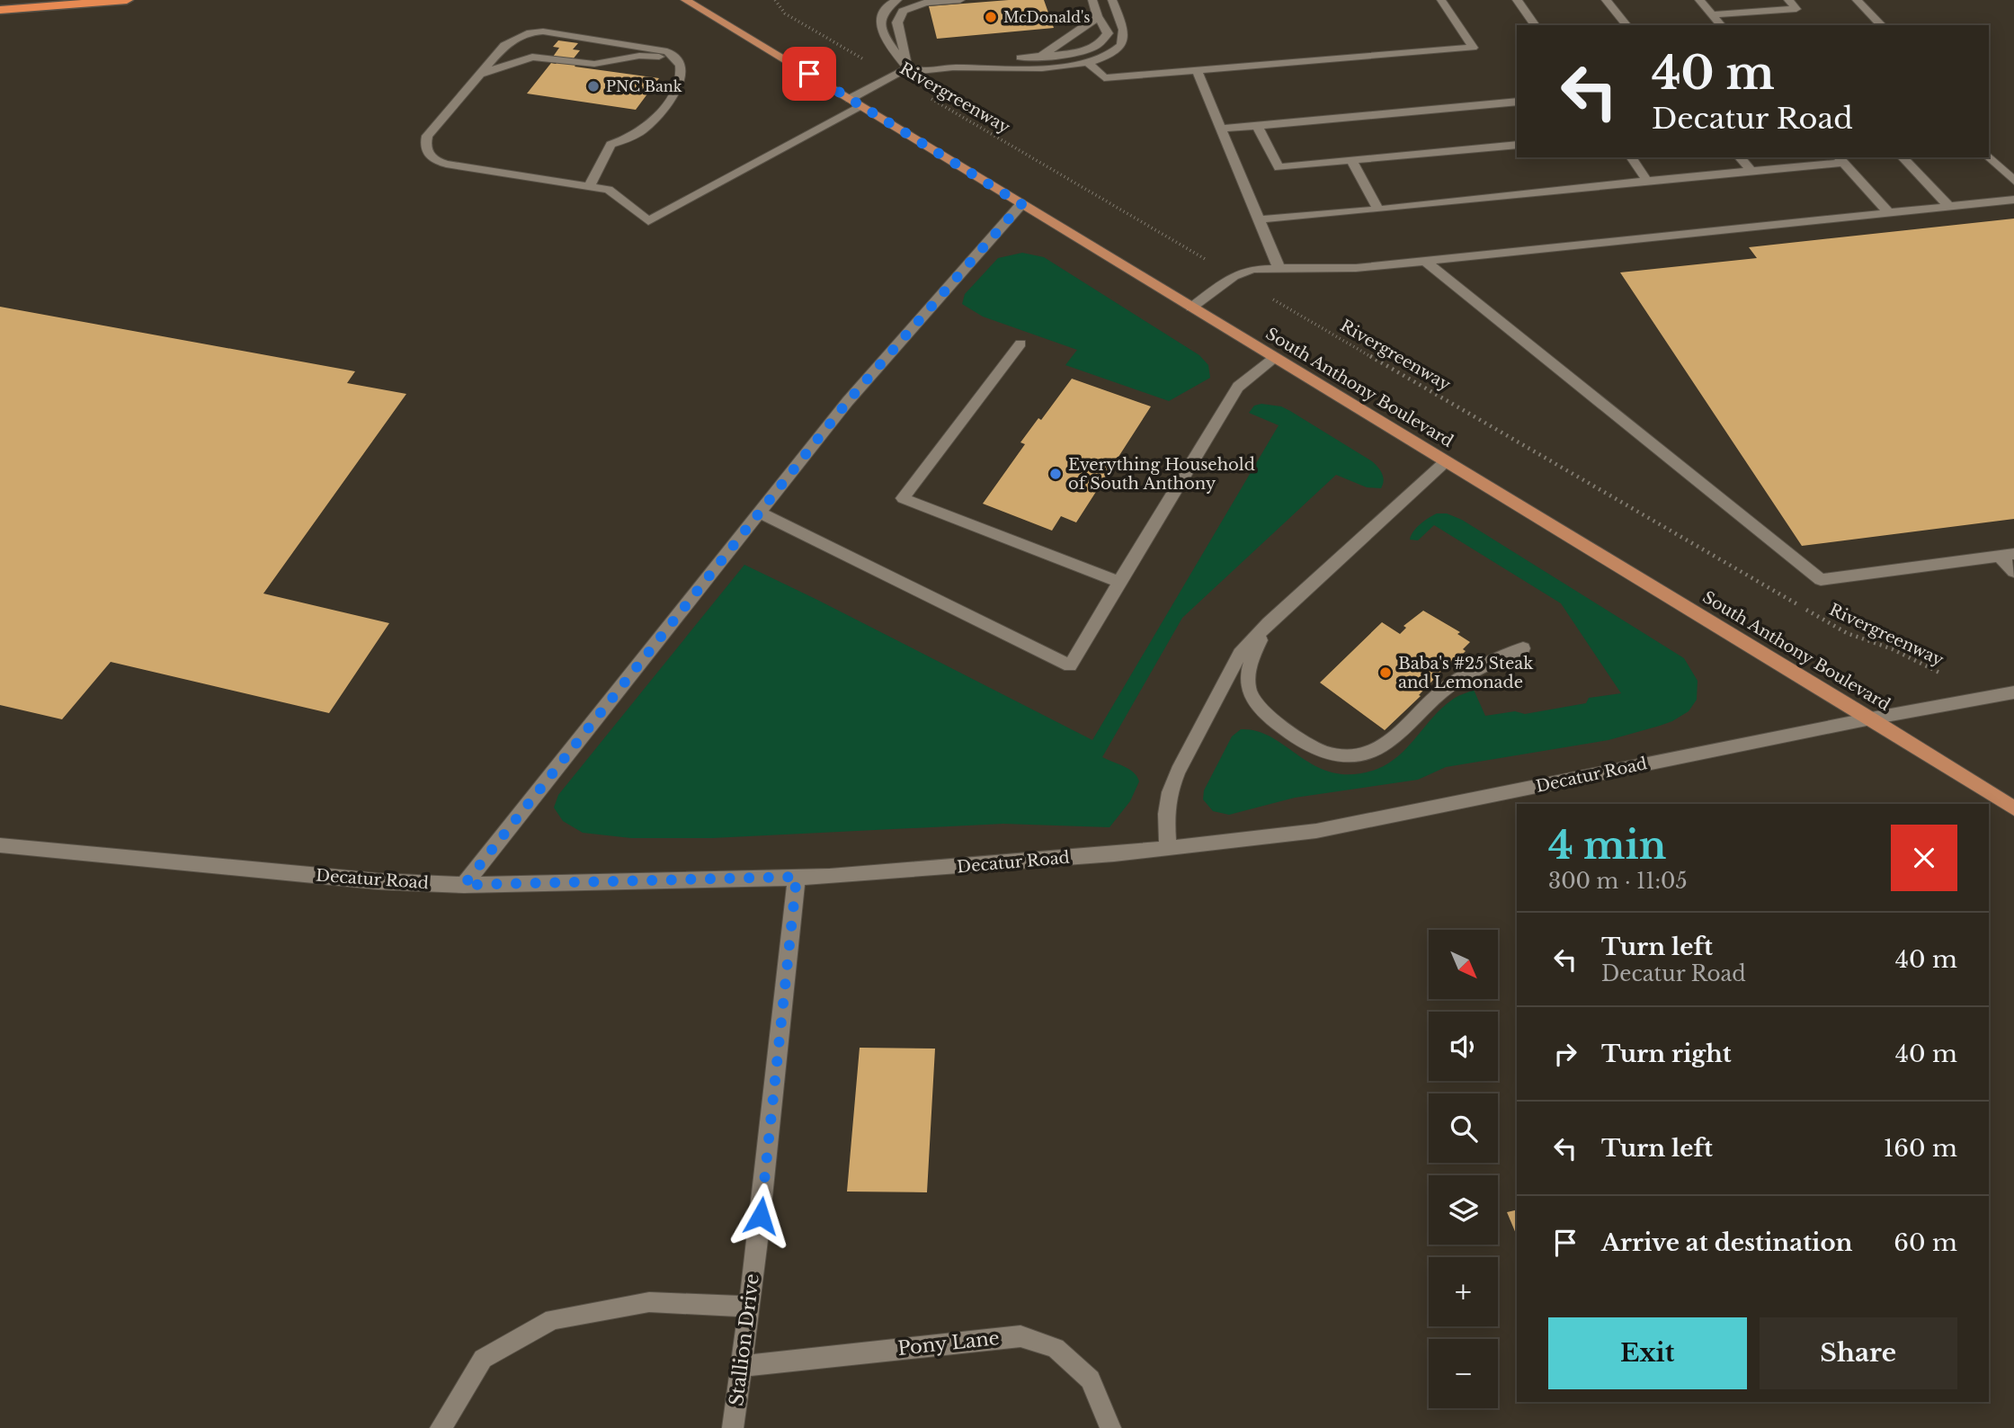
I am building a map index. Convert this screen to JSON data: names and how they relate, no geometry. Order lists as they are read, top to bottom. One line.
{"streets":{"main road":["South Anthony Boulevard"],"street":["Decatur Road","Stallion Drive","Pony Lane"],"path":["Rivergreenway"]},"crossings":[["Rivergreenway","Decatur Road"],["South Anthony Boulevard","Decatur Road"],["Decatur Road","Stallion Drive"],["Stallion Drive","Pony Lane"]],"places":["McDonald's","PNC Bank","Everything Household of South Anthony","Baba's #25 Steak and Lemonade"],"north":"bottom right","page":{"turn":["40 m","Decatur Road"],"heading":["4 min","300 m · 11:05"],"list":[{"name":"Turn left","note":"Decatur Road","value":"40 m"},{"name":"Turn right","value":"40 m"},{"name":"Turn left","value":"160 m"},{"name":"Arrive at destination","value":"60 m"}],"map_buttons":["+","−"],"buttons":["Exit","Share"]}}
